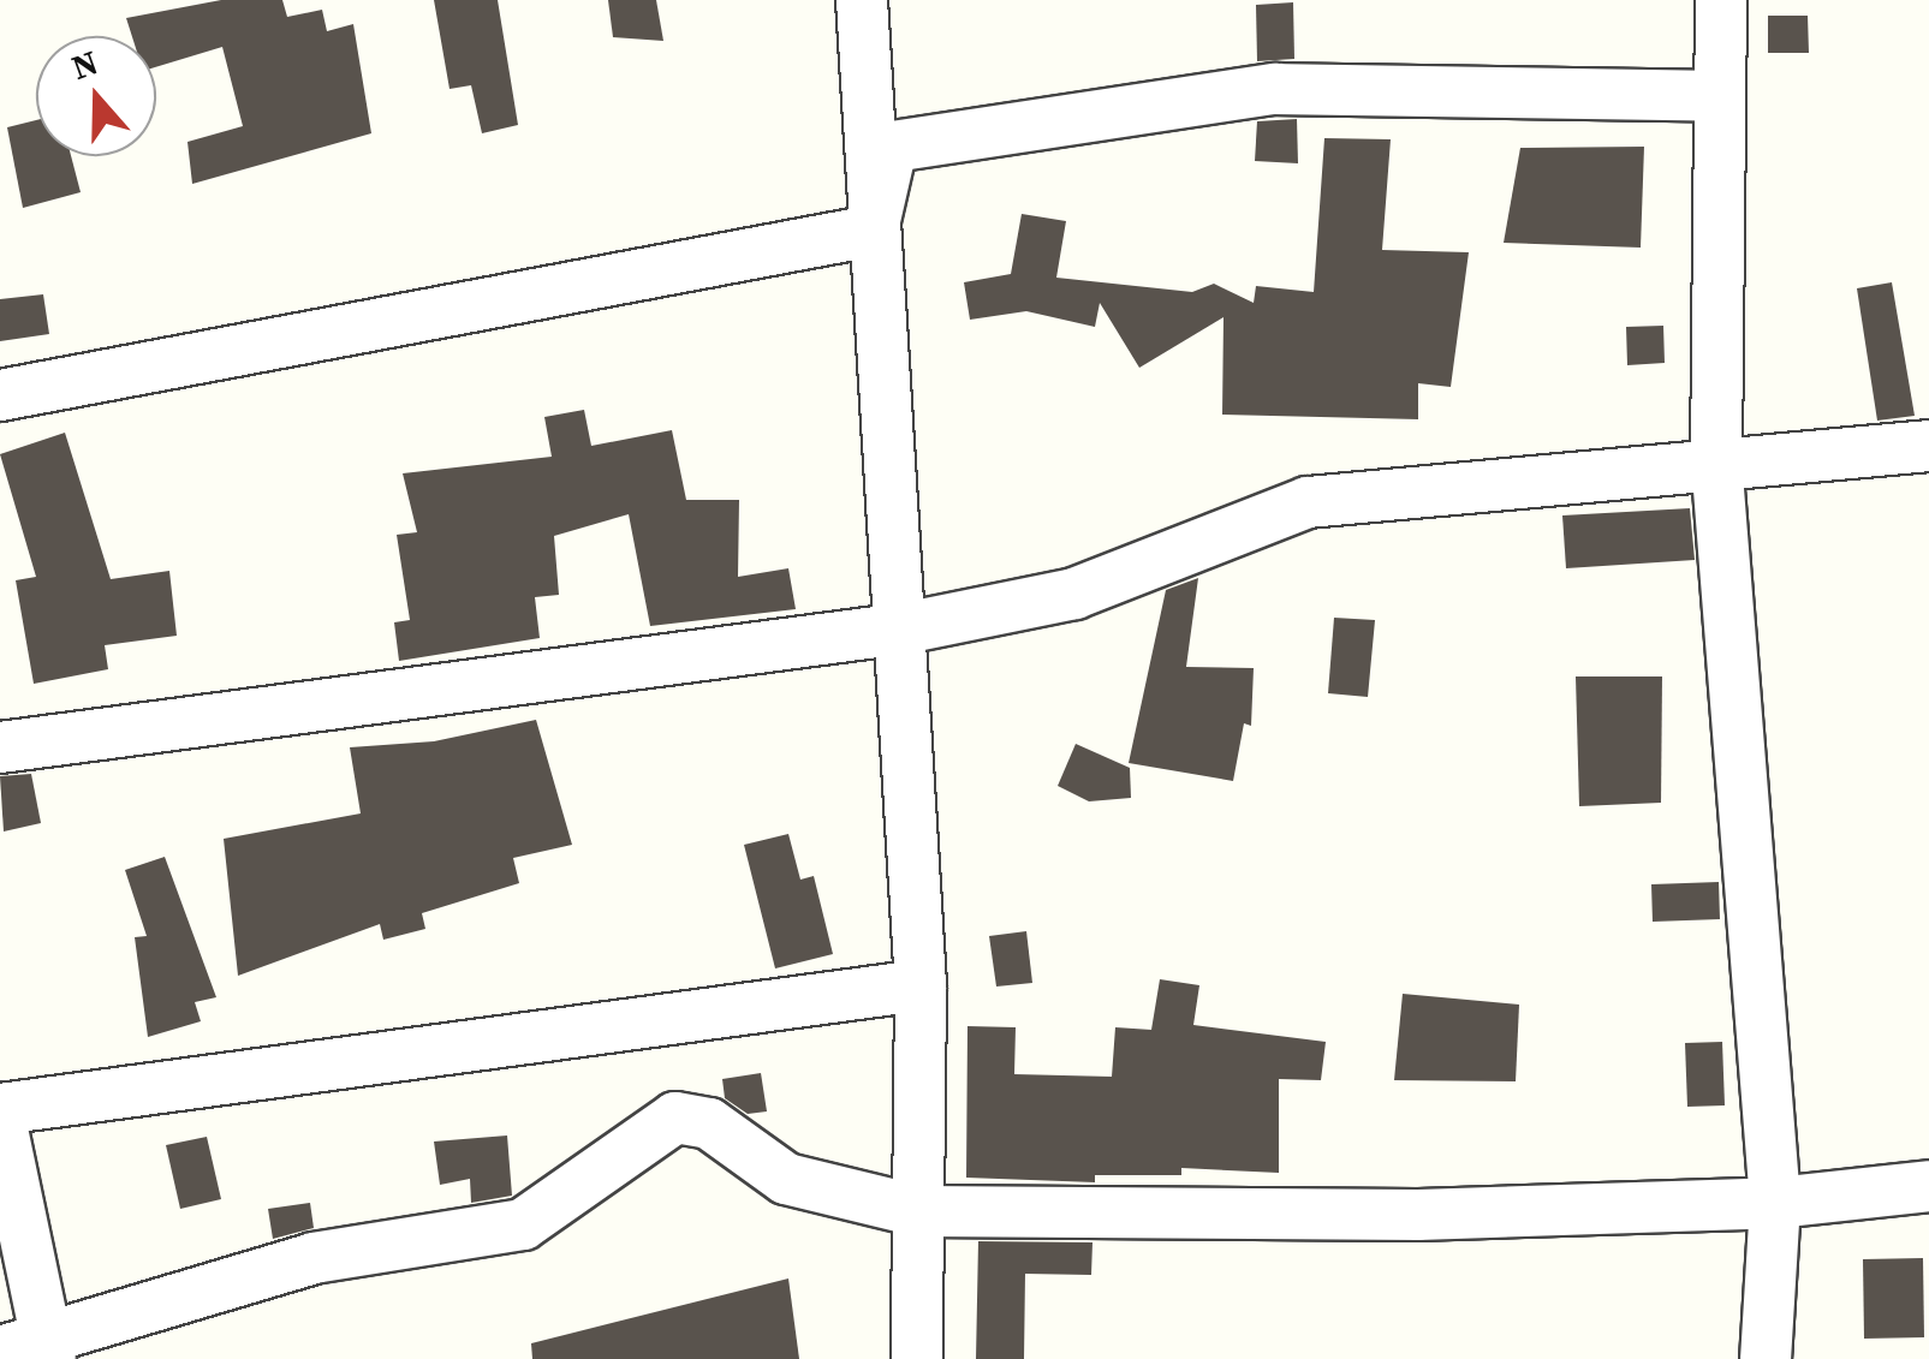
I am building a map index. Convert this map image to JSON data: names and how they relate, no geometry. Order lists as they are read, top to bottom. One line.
{"north":"top"}
